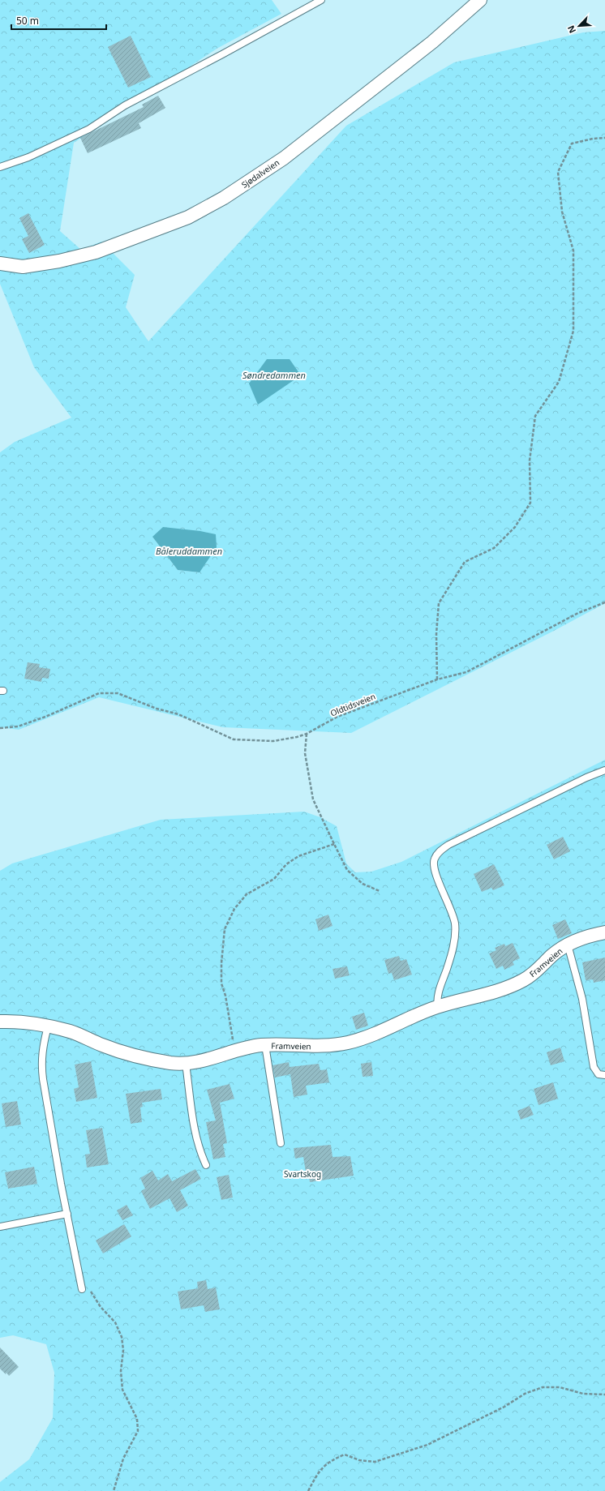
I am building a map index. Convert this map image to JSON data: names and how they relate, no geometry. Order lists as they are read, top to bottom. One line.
{"streets":{"street":["Sjødalveien","Framveien"],"path":["Oldtidsveien"]},"water":["Søndredammen","Båleruddammen"],"parks":["Svartskog"],"scale_bar":"50 m","north":"bottom left"}
